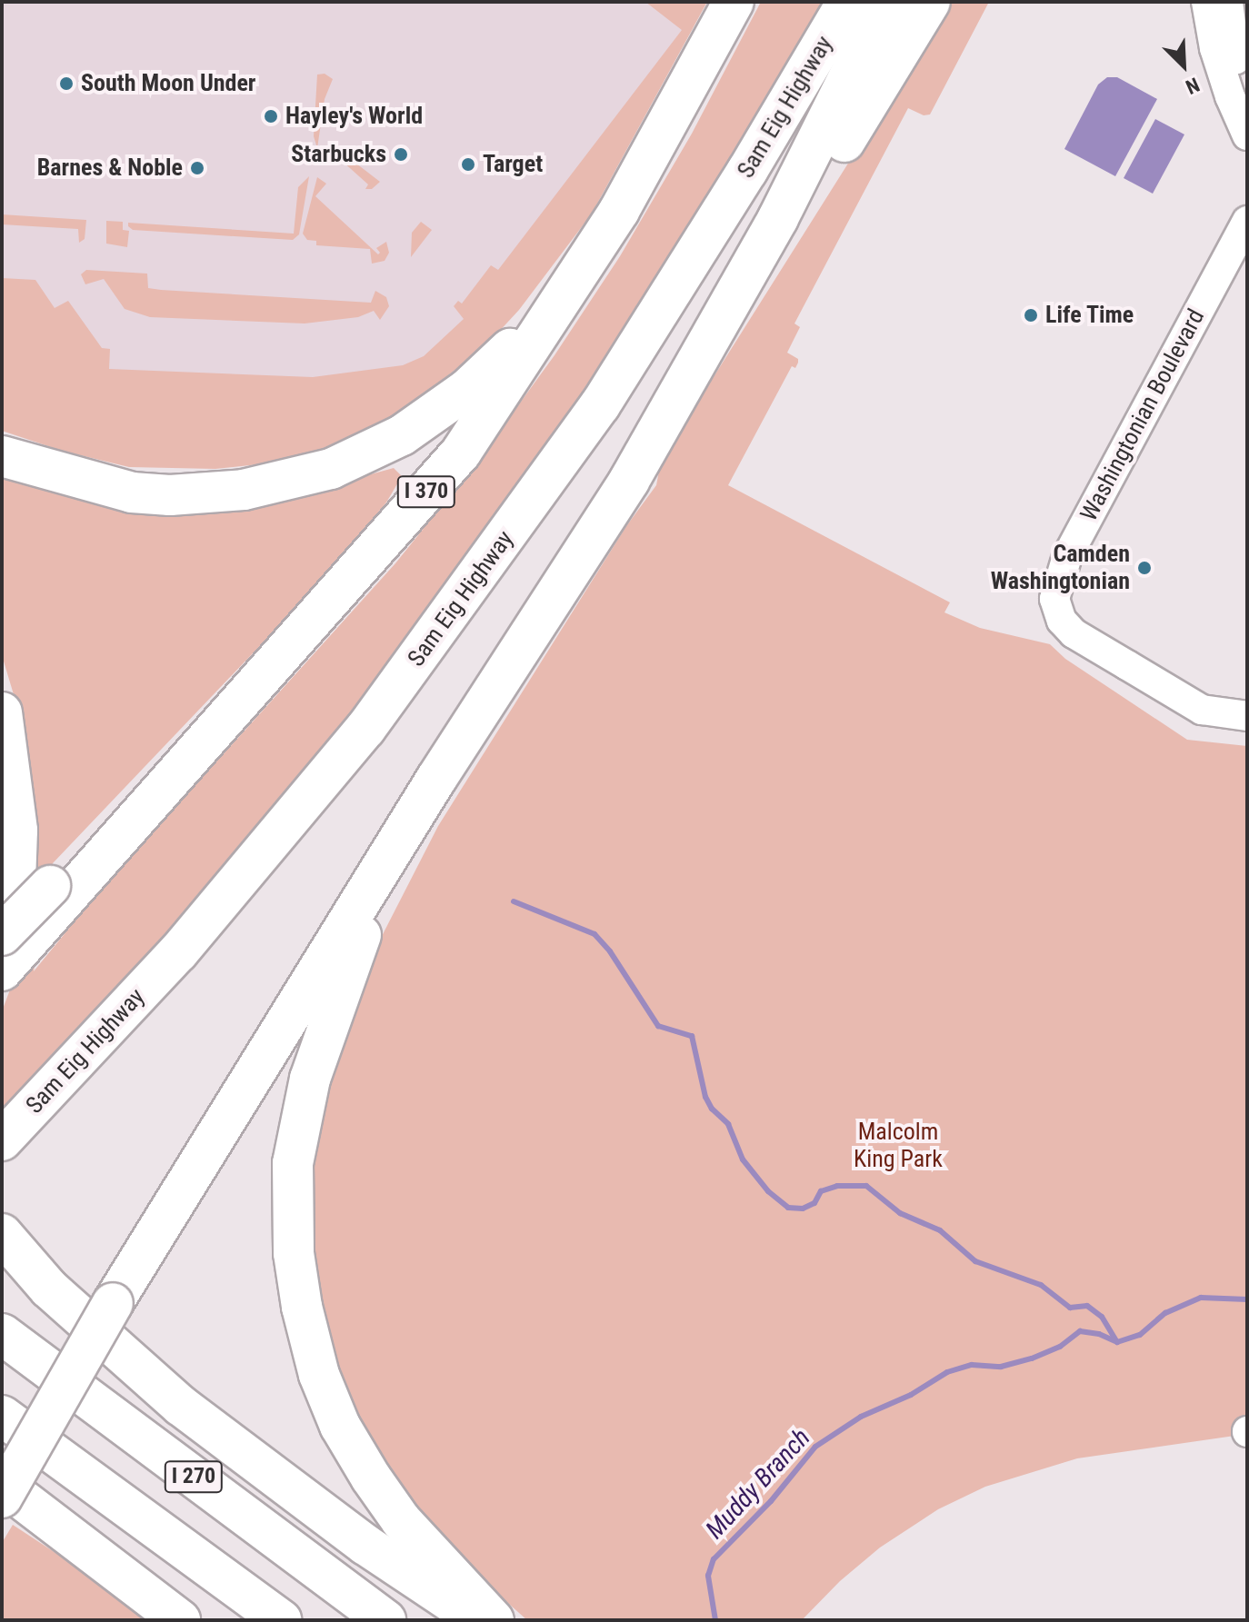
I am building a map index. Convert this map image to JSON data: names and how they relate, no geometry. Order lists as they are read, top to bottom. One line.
{"streets":{"highway":["Sam Eig Highway","I 370","I 270"],"street":["Washingtonian Boulevard"]},"water":["Muddy Branch"],"parks":["Malcolm King Park"],"places":["South Moon Under","Hayley's World","Starbucks","Target","Barnes & Noble","Life Time","Camden Washingtonian"],"north":"bottom right"}
